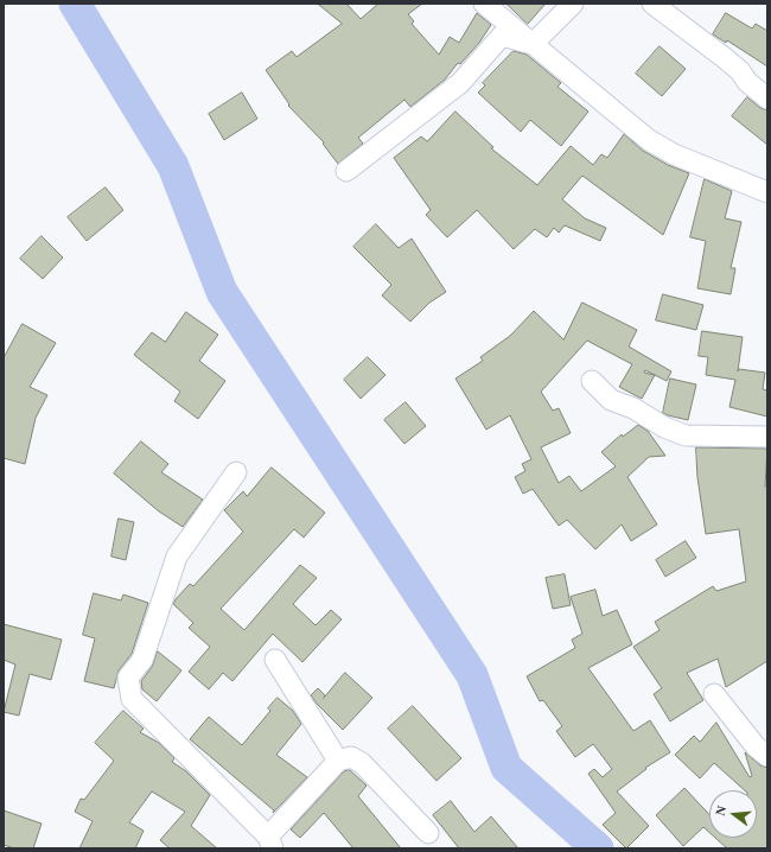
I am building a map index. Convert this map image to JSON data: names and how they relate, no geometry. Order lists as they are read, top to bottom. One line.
{"north":"left"}
